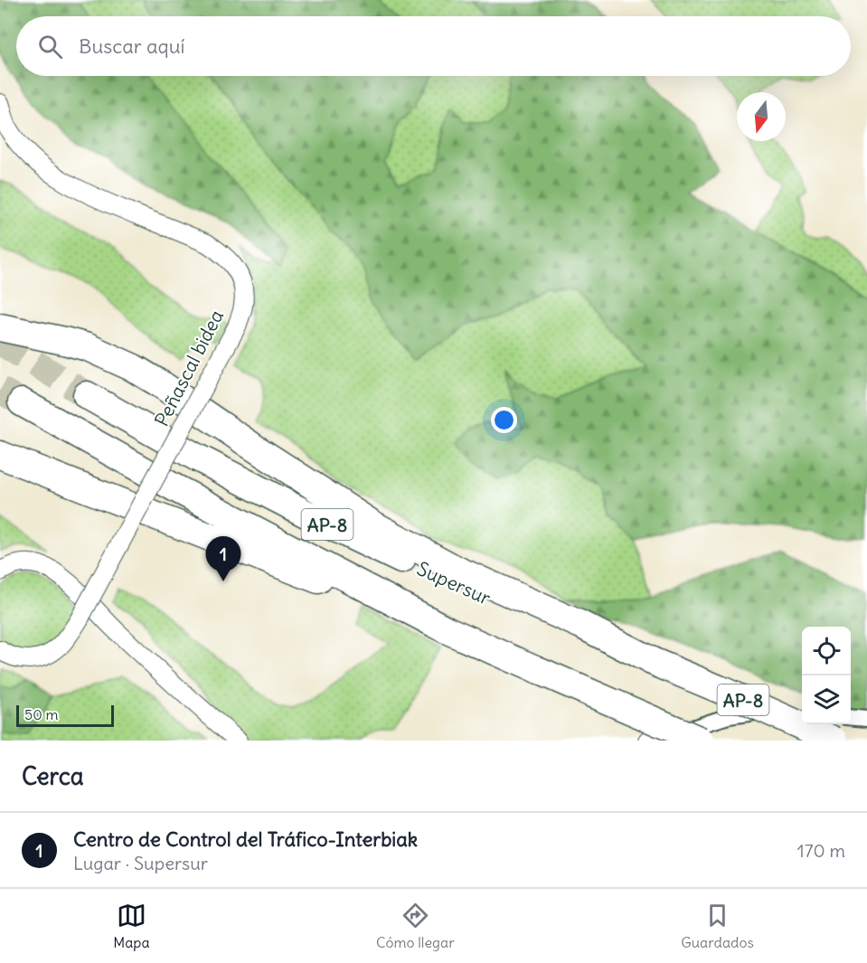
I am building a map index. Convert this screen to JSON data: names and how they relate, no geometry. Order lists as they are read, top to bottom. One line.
{"streets":{"highway":["AP-8","Supersur"],"street":["Peñascal bidea"]},"scale_bar":"50 m","north":"bottom","page":{"search":"Buscar aquí","pins":"1","scale":"50 m","heading":"Cerca","list":[{"mark":"1","name":"Centro de Control del Tráfico-Interbiak","note":"Lugar · Supersur","value":"170 m"}],"nav":["Mapa","Cómo llegar","Guardados"]}}
